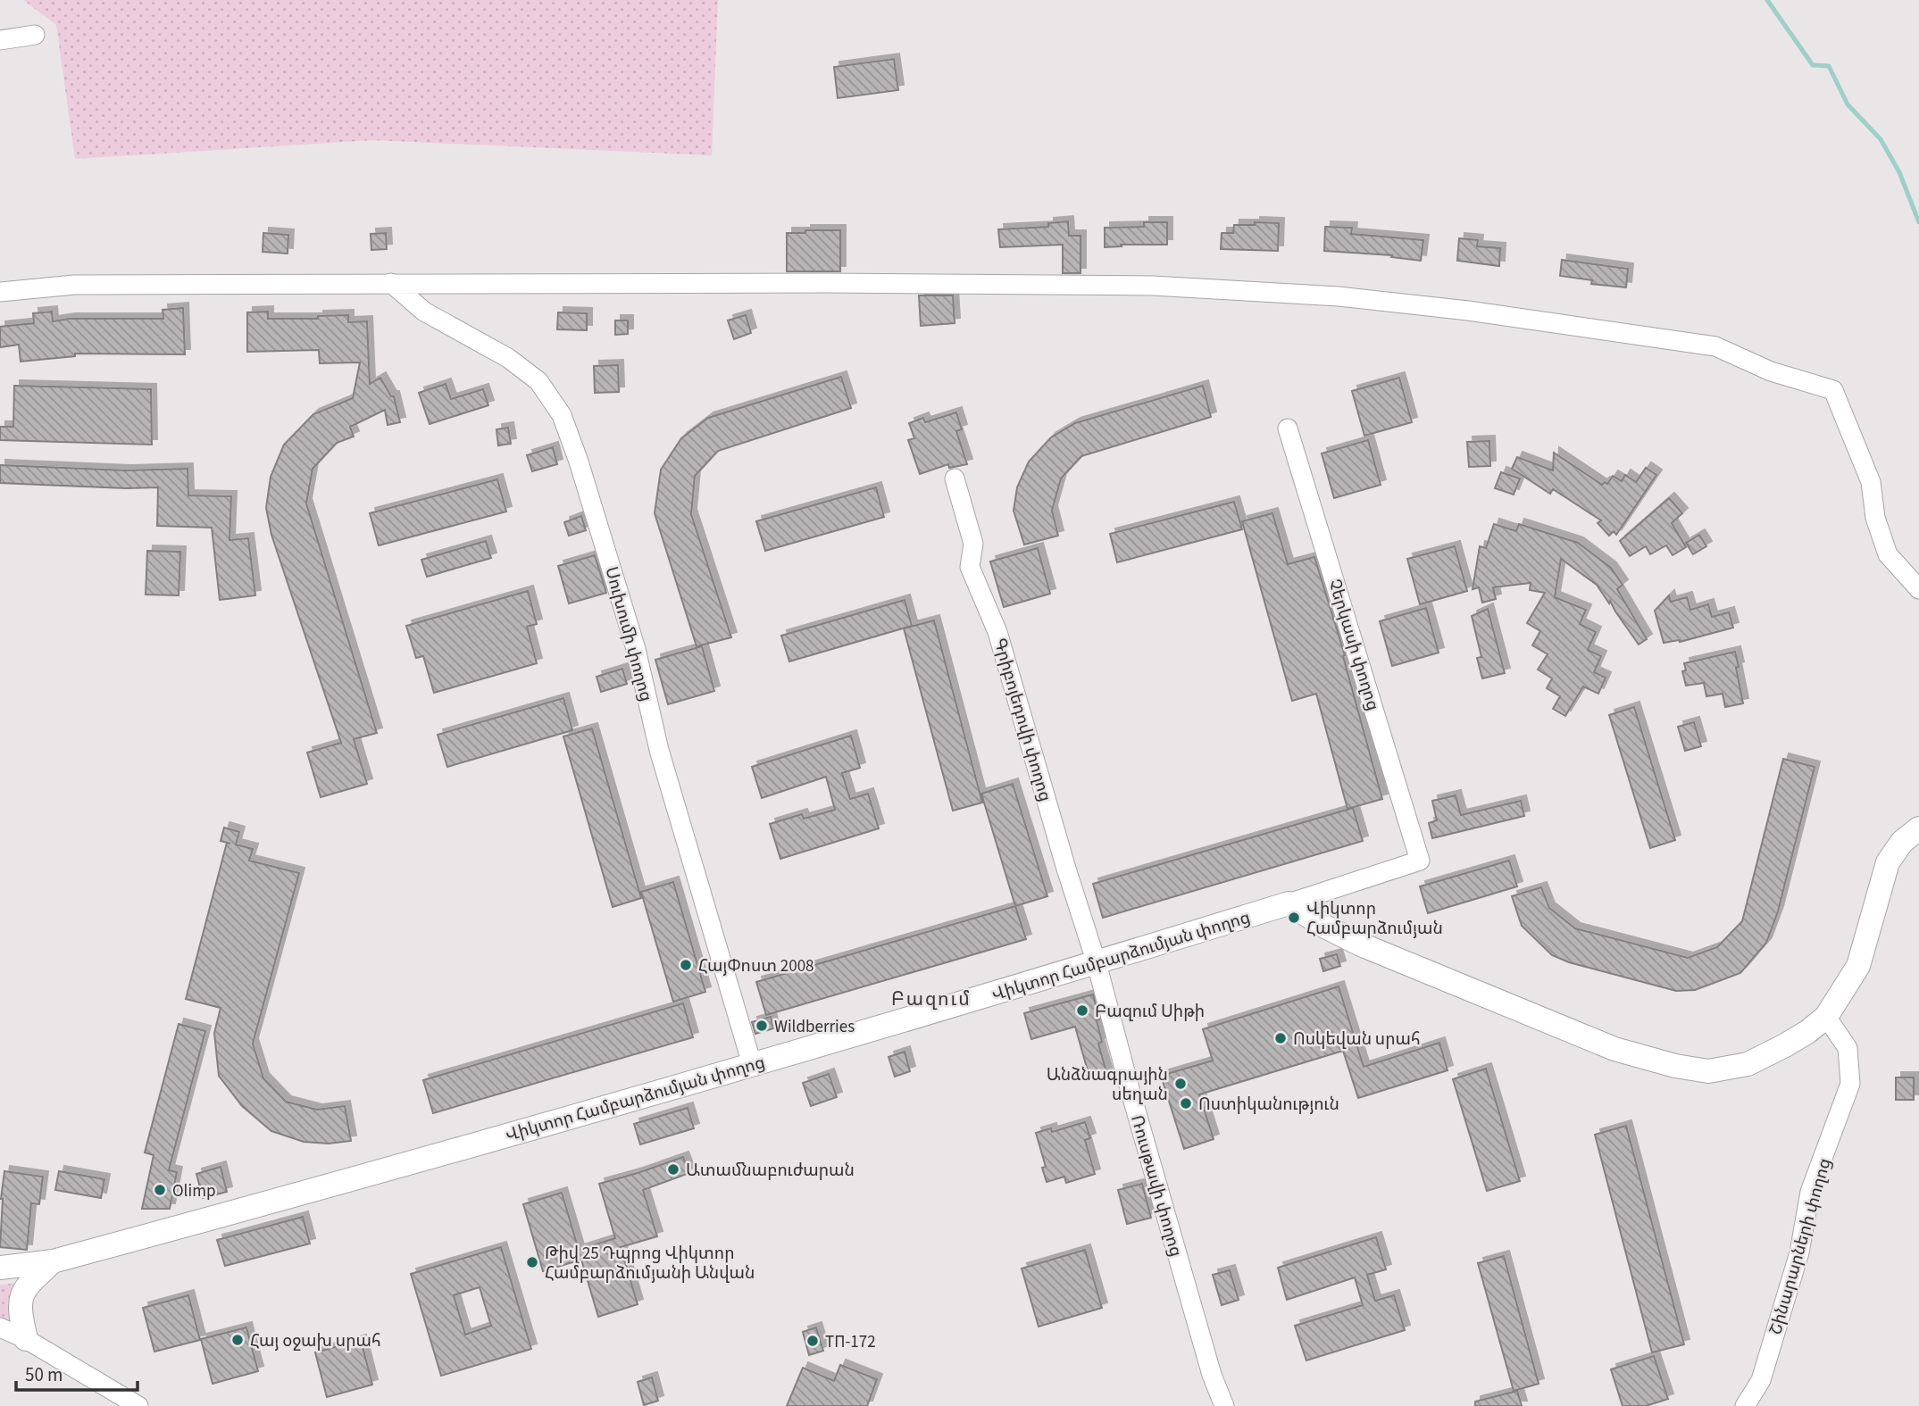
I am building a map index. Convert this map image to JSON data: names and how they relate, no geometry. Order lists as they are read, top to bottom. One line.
{"streets":{"street":["Սուխումի փողոց","Չերկասի փողոց","Գրիբոյեդովի փողոց","Վիկտոր Համբարձումյան փողոց","Ռուսթավի փողոց","Շինարարների փողոց"]},"crossings":[["Սուխումի փողոց","Վիկտոր Համբարձումյան փողոց"],["Չերկասի փողոց","Վիկտոր Համբարձումյան փողոց"],["Գրիբոյեդովի փողոց","Վիկտոր Համբարձումյան փողոց"],["Գրիբոյեդովի փողոց","Ռուսթավի փողոց"],["Վիկտոր Համբարձումյան փողոց","Ռուսթավի փողոց"]],"districts":["Բազում"],"places":["Վիկտոր Համբարձումյան","ՀայՓոստ 2008","Բազում Սիթի","Wildberries","Ոսկեվան սրահ","Անձնագրային սեղան","Ոստիկանություն","Ատամնաբուժարան","Olimp","Թիվ 25 Դպրոց Վիկտոր Համբարձումյանի Անվան","Հայ օջախ սրահ","ТП-172"],"scale_bar":"50 m"}
